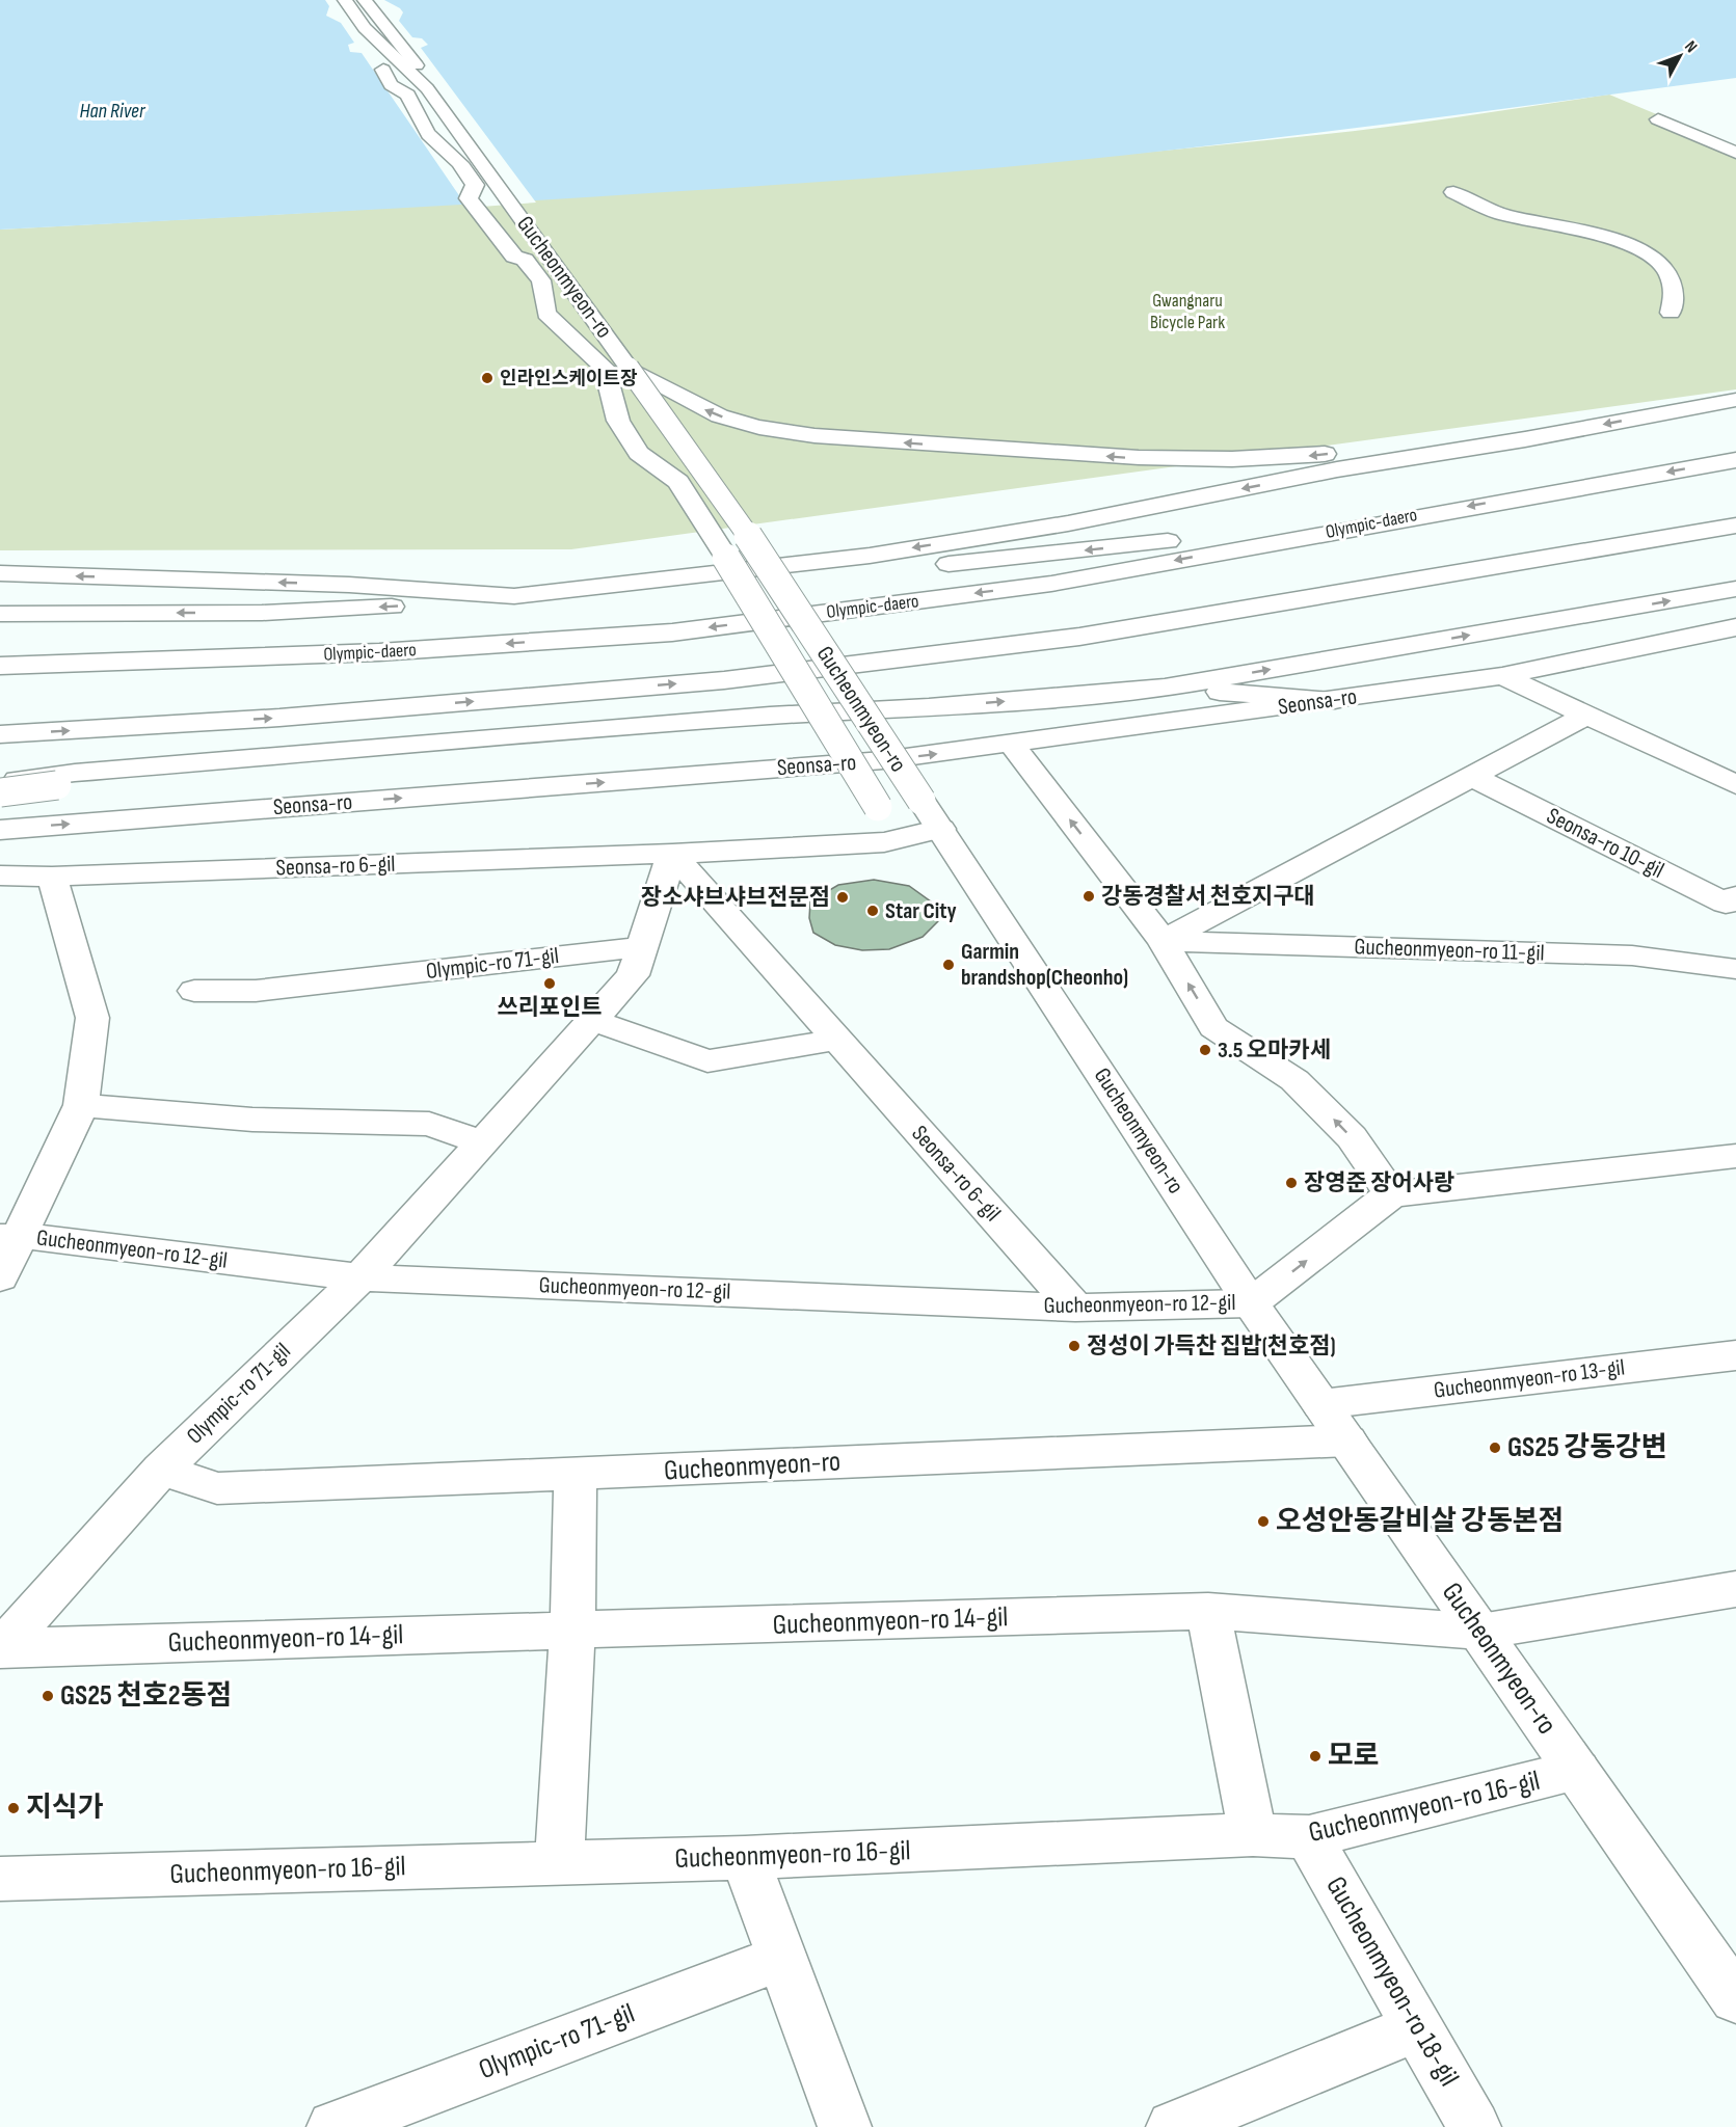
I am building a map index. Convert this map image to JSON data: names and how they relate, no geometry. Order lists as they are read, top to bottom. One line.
{"streets":{"main road":["Gucheonmyeon-ro","Olympic-daero","Seonsa-ro","Seonsa-ro 10-gil","Seonsa-ro 6-gil","Gucheonmyeon-ro 11-gil","Olympic-ro 71-gil","Gucheonmyeon-ro 12-gil","Gucheonmyeon-ro 13-gil","Gucheonmyeon-ro 14-gil","Gucheonmyeon-ro 16-gil","Gucheonmyeon-ro 18-gil"]},"crossings":[["Gucheonmyeon-ro","Seonsa-ro 6-gil"],["Gucheonmyeon-ro","Olympic-ro 71-gil"],["Gucheonmyeon-ro","Gucheonmyeon-ro 12-gil"],["Gucheonmyeon-ro","Gucheonmyeon-ro 13-gil"],["Gucheonmyeon-ro","Gucheonmyeon-ro 14-gil"],["Gucheonmyeon-ro","Gucheonmyeon-ro 16-gil"],["Seonsa-ro 6-gil","Olympic-ro 71-gil"],["Seonsa-ro 6-gil","Gucheonmyeon-ro 12-gil"],["Olympic-ro 71-gil","Gucheonmyeon-ro 12-gil"],["Olympic-ro 71-gil","Gucheonmyeon-ro 14-gil"],["Gucheonmyeon-ro 16-gil","Gucheonmyeon-ro 18-gil"]],"water":["Han River"],"parks":["Gwangnaru Bicycle Park"],"places":["인라인스케이트장","강동경찰서 천호지구대","장소샤브샤브전문점","Star City","Garmin brandshop(Cheonho)","쓰리포인트","3.5 오마카세","장영준 장어사랑","정성이 가득찬 집밥(천호점)","GS25 강동강변","오성안동갈비살 강동본점","GS25 천호2동점","모로","지식가"],"north":"top right"}
